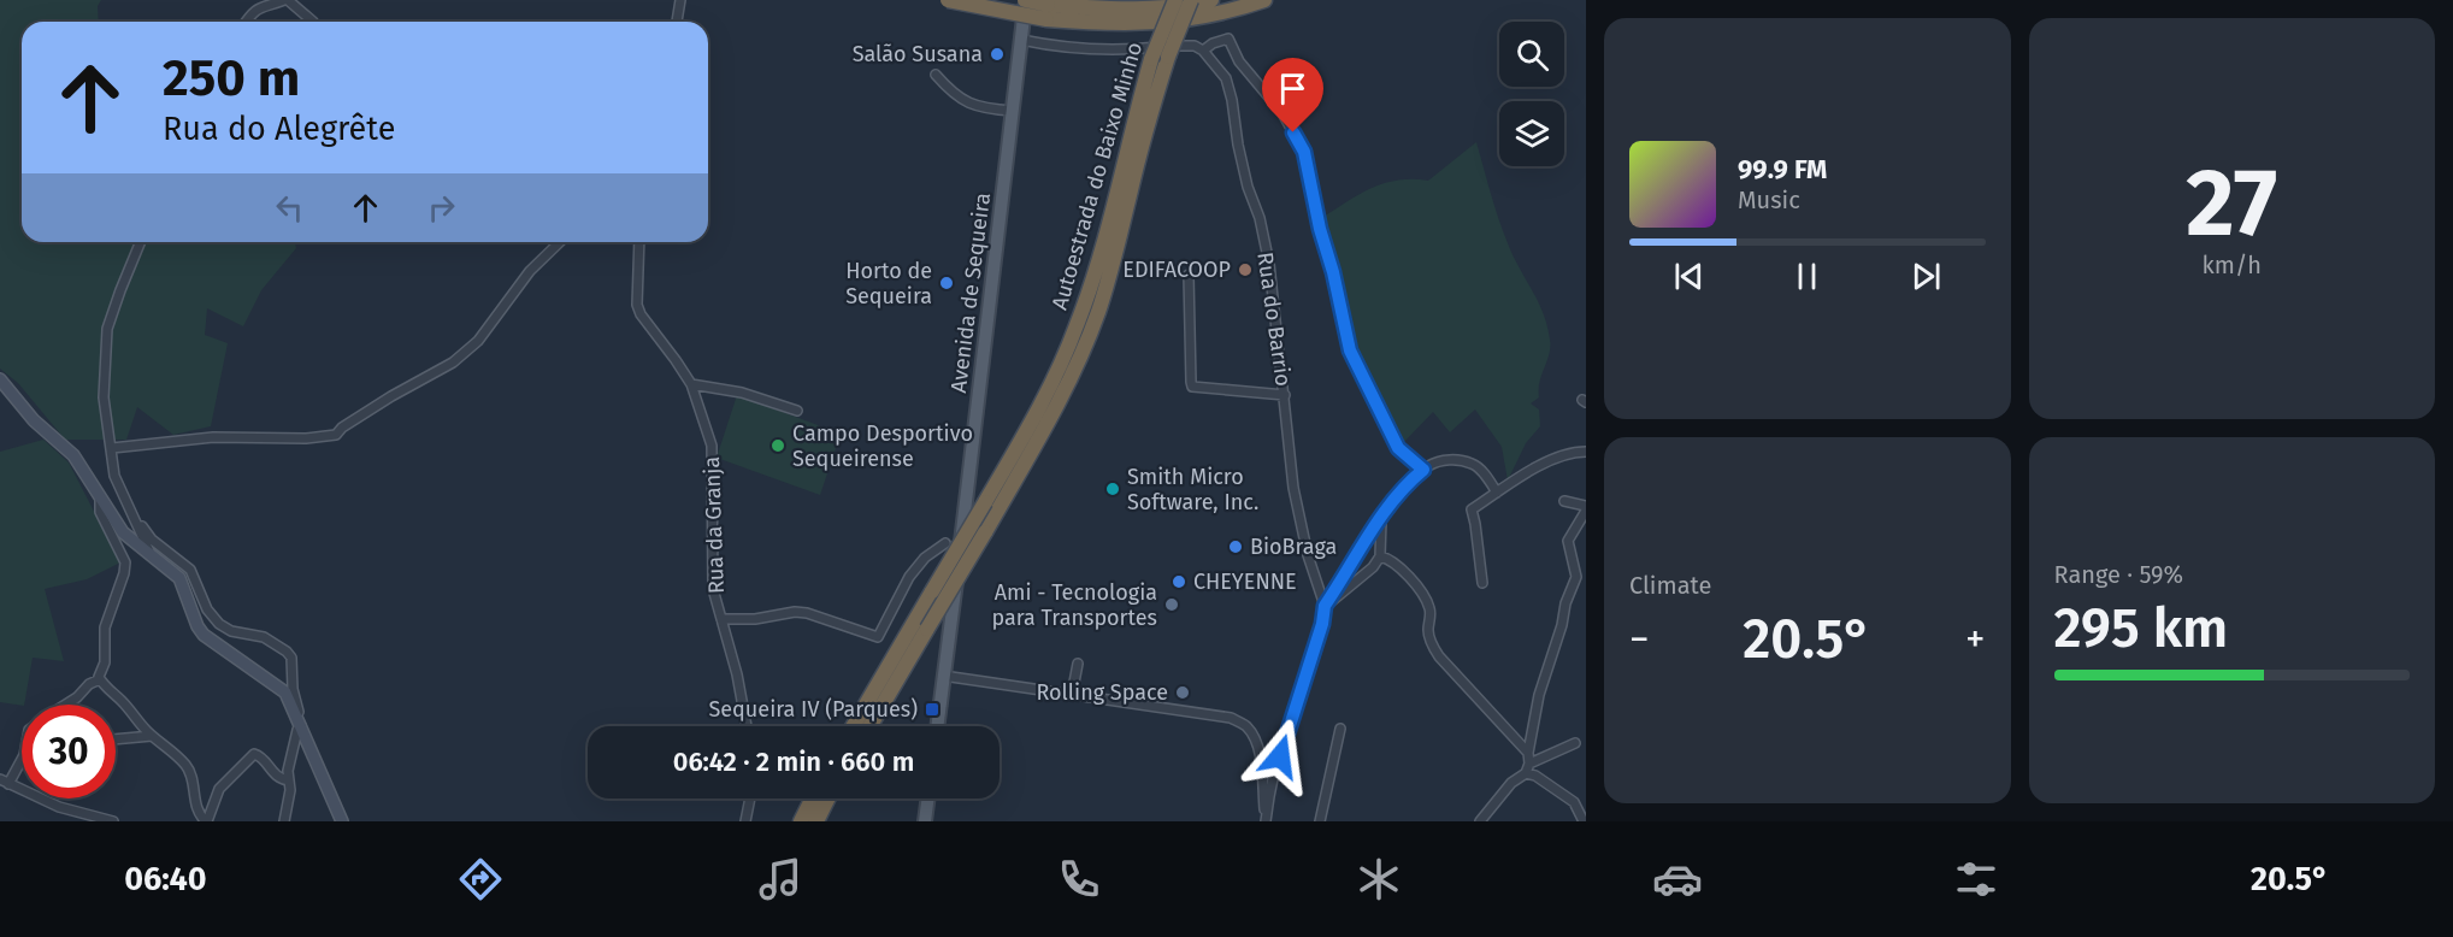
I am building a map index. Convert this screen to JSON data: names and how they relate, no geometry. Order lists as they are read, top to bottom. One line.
{"streets":{"highway":["Autoestrada do Baixo Minho"],"main road":["Avenida de Sequeira"],"street":["Rua do Barrio","Rua da Granja"]},"places":{"other":["Salão Susana","EDIFACOOP","Horto de Sequeira","Campo Desportivo Sequeirense","Smith Micro Software, Inc.","BioBraga","CHEYENNE","Ami - Tecnologia para Transportes","Rolling Space"],"transit":["Sequeira IV (Parques)"]},"page":{"tile":[["27","km/h"],"Climate",["Range · 59%","295 km"]],"turn":["250 m","Rua do Alegrête"],"song":["99.9 FM","Music"],"heat":["−","20.5°","+"],"limit":"30","trip":"06:42 · 2 min · 660 m","tabs":["06:40","20.5°"]}}
